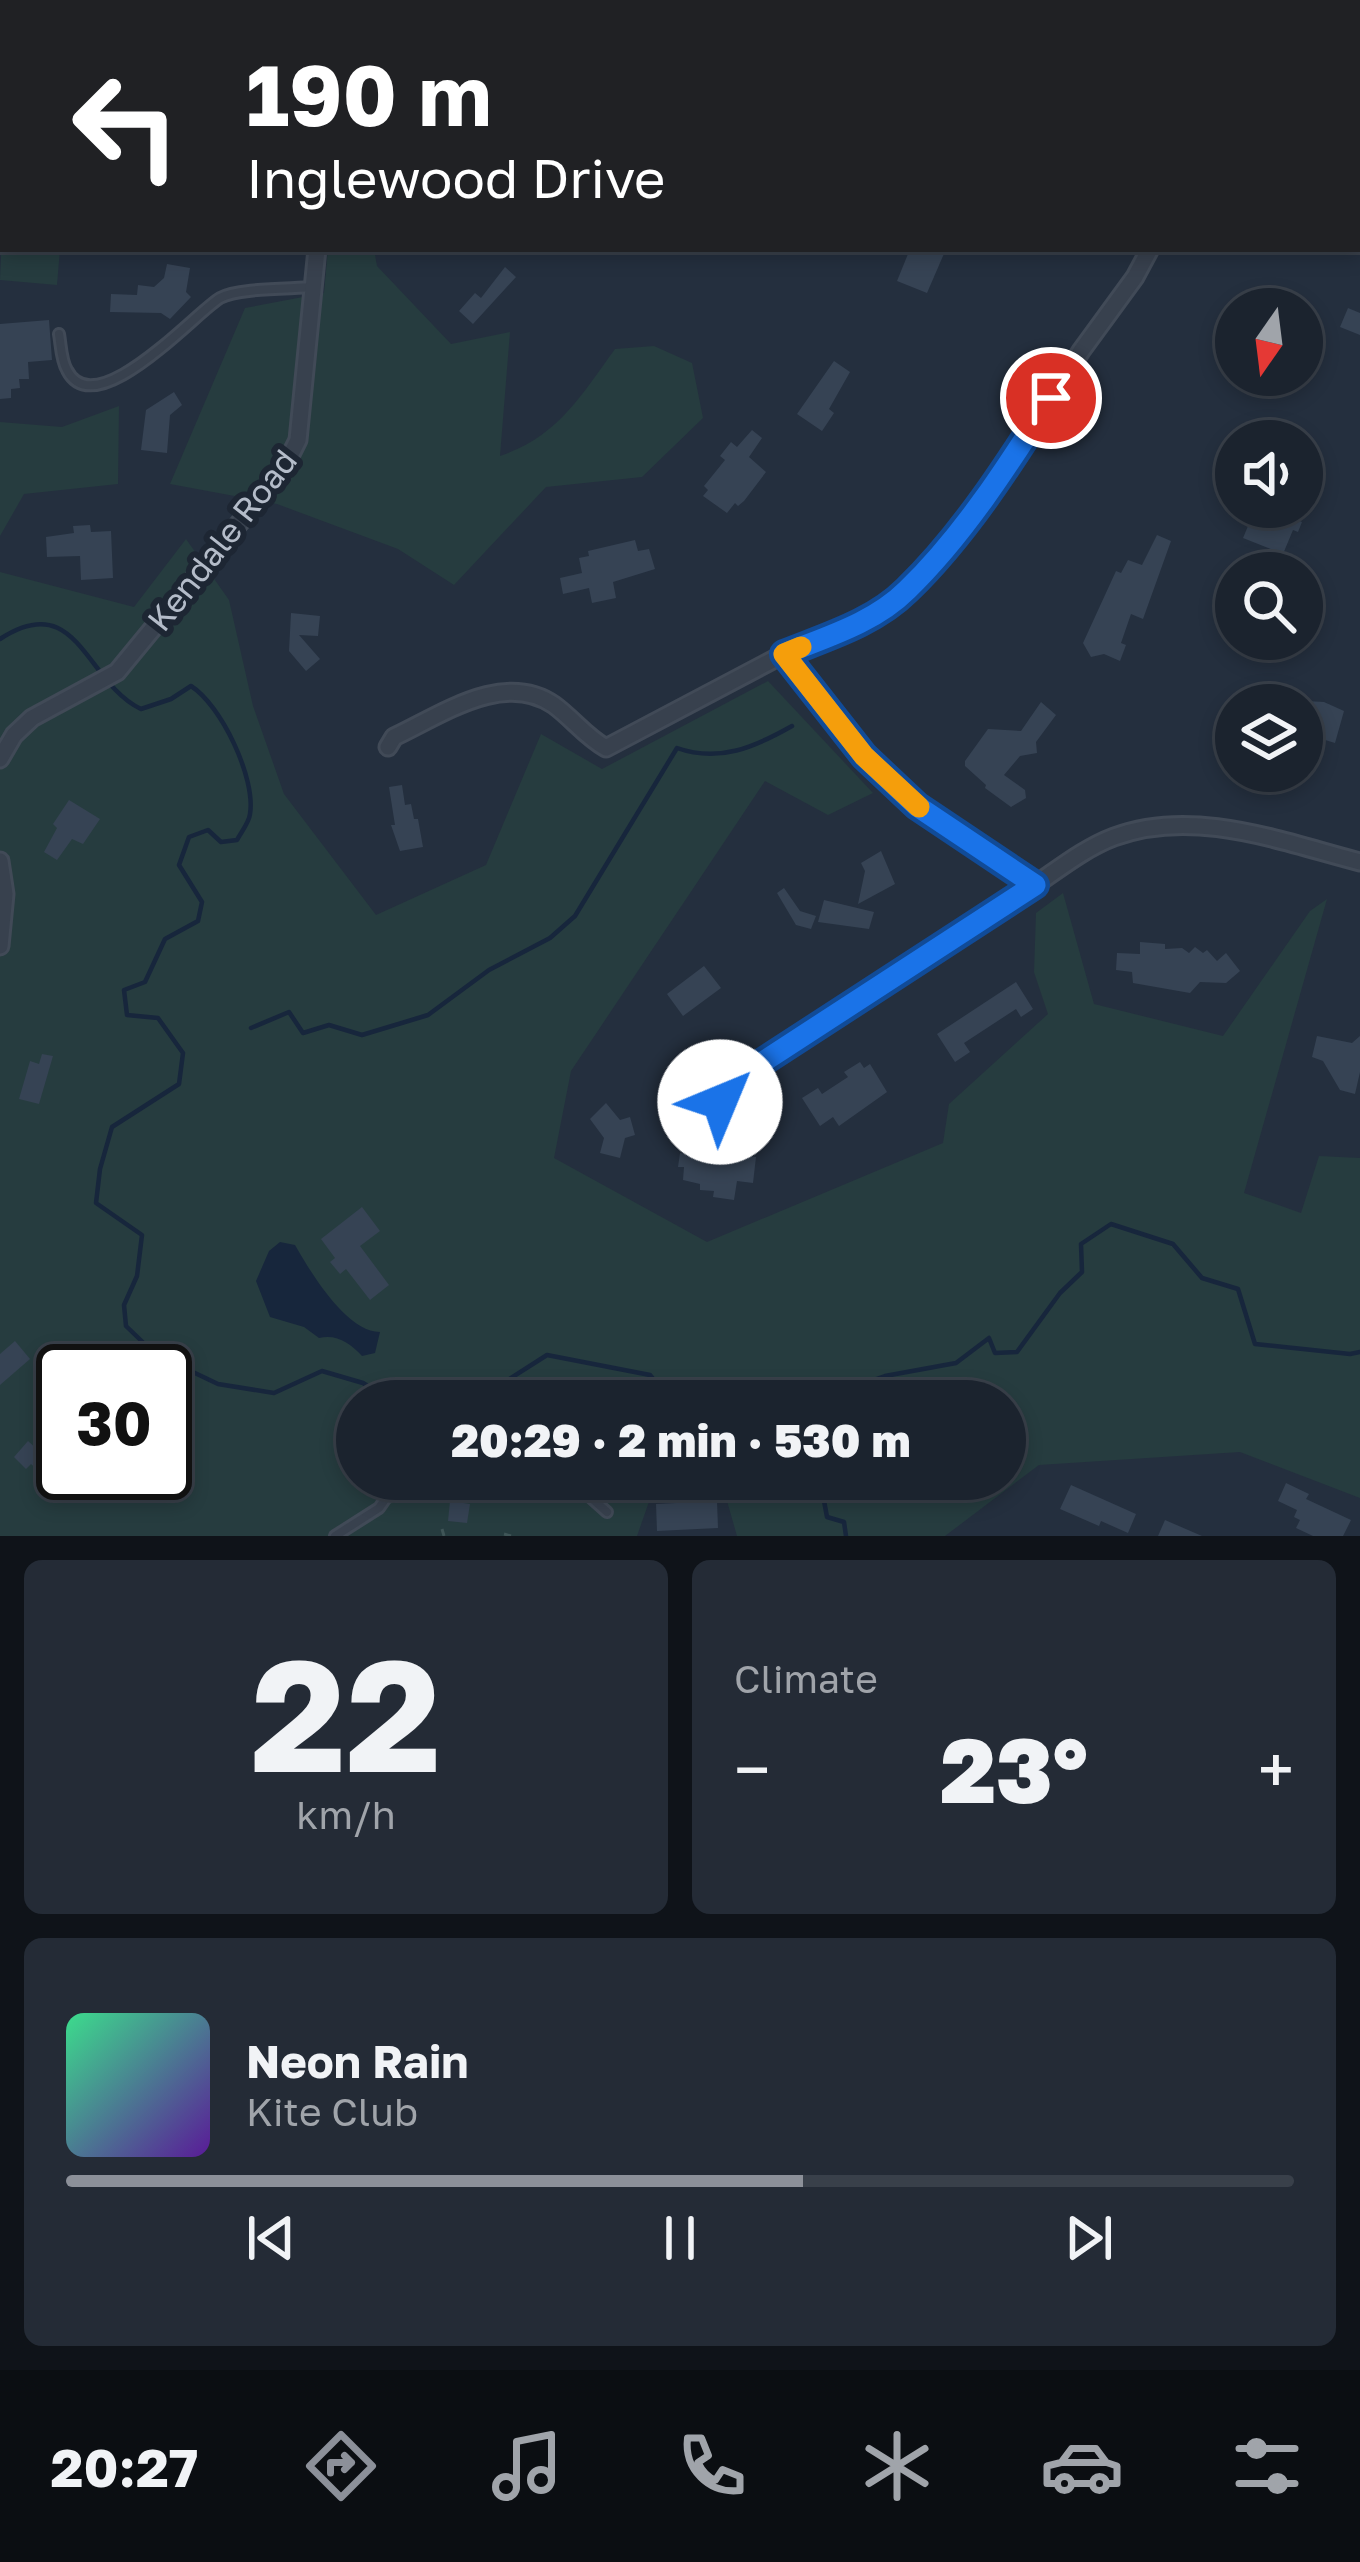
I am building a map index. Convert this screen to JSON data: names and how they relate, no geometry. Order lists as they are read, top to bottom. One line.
{"streets":{"street":["Kendale Road"]},"north":"bottom","page":{"turn":["190 m","Inglewood Drive"],"limit":"30","trip":"20:29 · 2 min · 530 m","tile":[["22","km/h"],"Climate"],"heat":["−","23°","+"],"song":["Neon Rain","Kite Club"],"tabs":"20:27"}}
